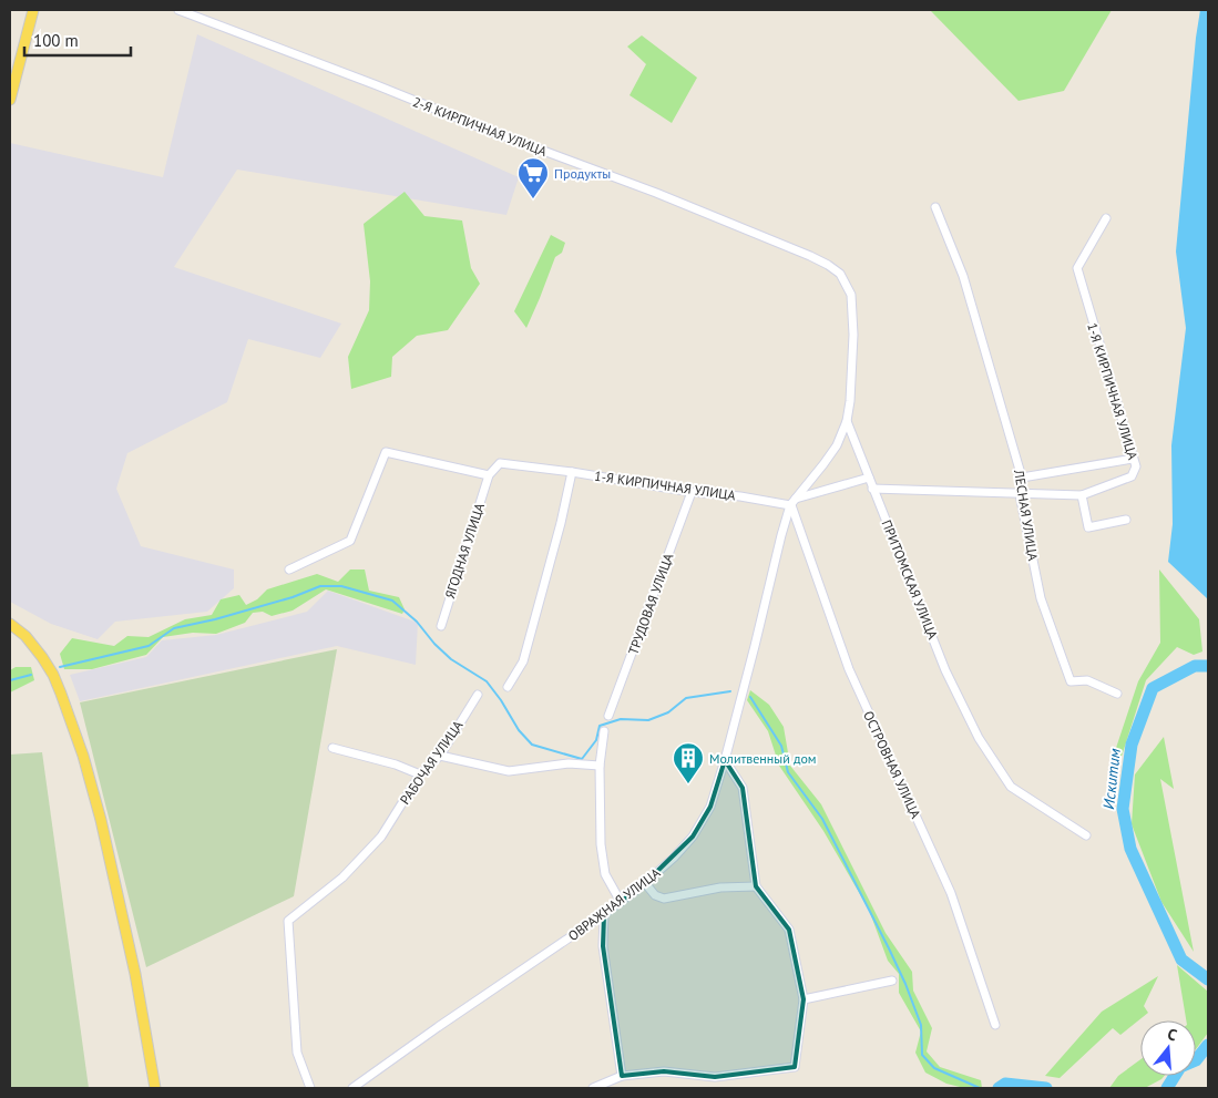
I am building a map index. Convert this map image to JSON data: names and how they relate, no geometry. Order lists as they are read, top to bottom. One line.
{"streets":{"street":["2-Я КИРПИЧНАЯ УЛИЦА","1-Я КИРПИЧНАЯ УЛИЦА","ЛЕСНАЯ УЛИЦА","ЯГОДНАЯ УЛИЦА","ПРИТОМСКАЯ УЛИЦА","ТРУДОВАЯ УЛИЦА","РАБОЧАЯ УЛИЦА","ОСТРОВНАЯ УЛИЦА","ОВРАЖНАЯ УЛИЦА"]},"crossings":[["2-Я КИРПИЧНАЯ УЛИЦА","ПРИТОМСКАЯ УЛИЦА"],["1-Я КИРПИЧНАЯ УЛИЦА","ЛЕСНАЯ УЛИЦА"],["1-Я КИРПИЧНАЯ УЛИЦА","ЯГОДНАЯ УЛИЦА"],["1-Я КИРПИЧНАЯ УЛИЦА","ПРИТОМСКАЯ УЛИЦА"],["1-Я КИРПИЧНАЯ УЛИЦА","ТРУДОВАЯ УЛИЦА"],["1-Я КИРПИЧНАЯ УЛИЦА","ОСТРОВНАЯ УЛИЦА"],["1-Я КИРПИЧНАЯ УЛИЦА","ОВРАЖНАЯ УЛИЦА"],["ПРИТОМСКАЯ УЛИЦА","ОВРАЖНАЯ УЛИЦА"],["ОСТРОВНАЯ УЛИЦА","ОВРАЖНАЯ УЛИЦА"]],"water":["Искитим"],"places":{"supermarket":["Продукты"],"building":["Молитвенный дом"]},"scale_bar":"100 m","north":"top"}
